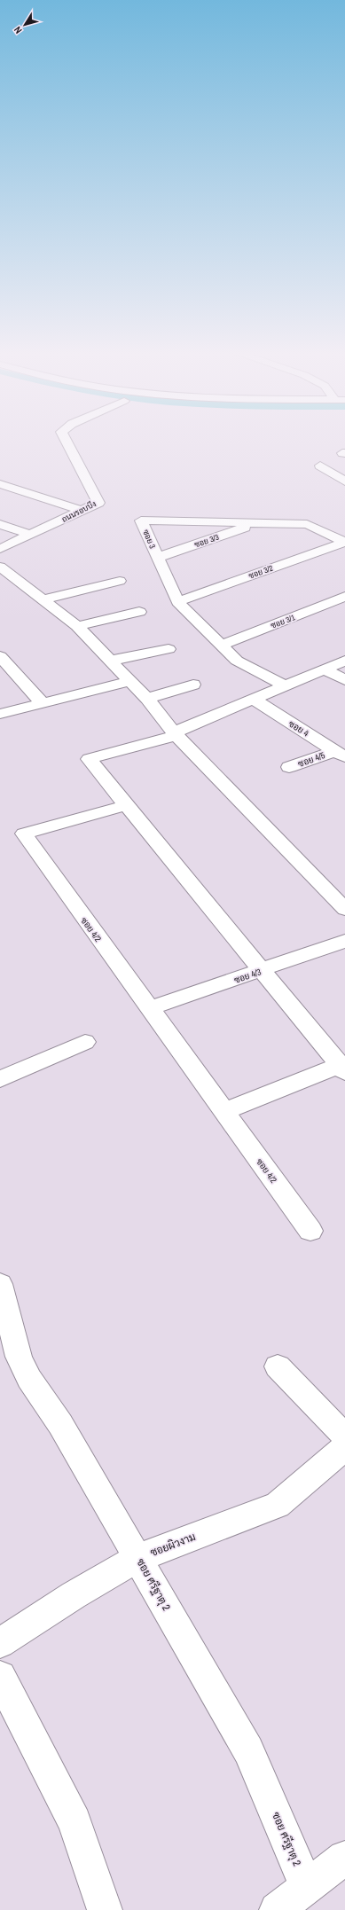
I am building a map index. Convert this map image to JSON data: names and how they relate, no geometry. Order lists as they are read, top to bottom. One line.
{"streets":{"street":["ถนนรอบบึง","ซอย 3","ซอย 3/3","ซอย 3/2","ซอย 3/1","ซอย 4","ซอย 4/5","ซอย 4/2","ซอย 4/3","ซอยผิวงาม","ซอย ศรีฐาตุ 2"]},"crossings":[["ซอย 3","ซอย 3/3"],["ซอย 3","ซอย 3/2"],["ซอย 3","ซอย 3/1"],["ซอย 4","ซอย 4/5"],["ซอย 4/2","ซอย 4/3"],["ซอยผิวงาม","ซอย ศรีฐาตุ 2"]],"north":"bottom left"}
